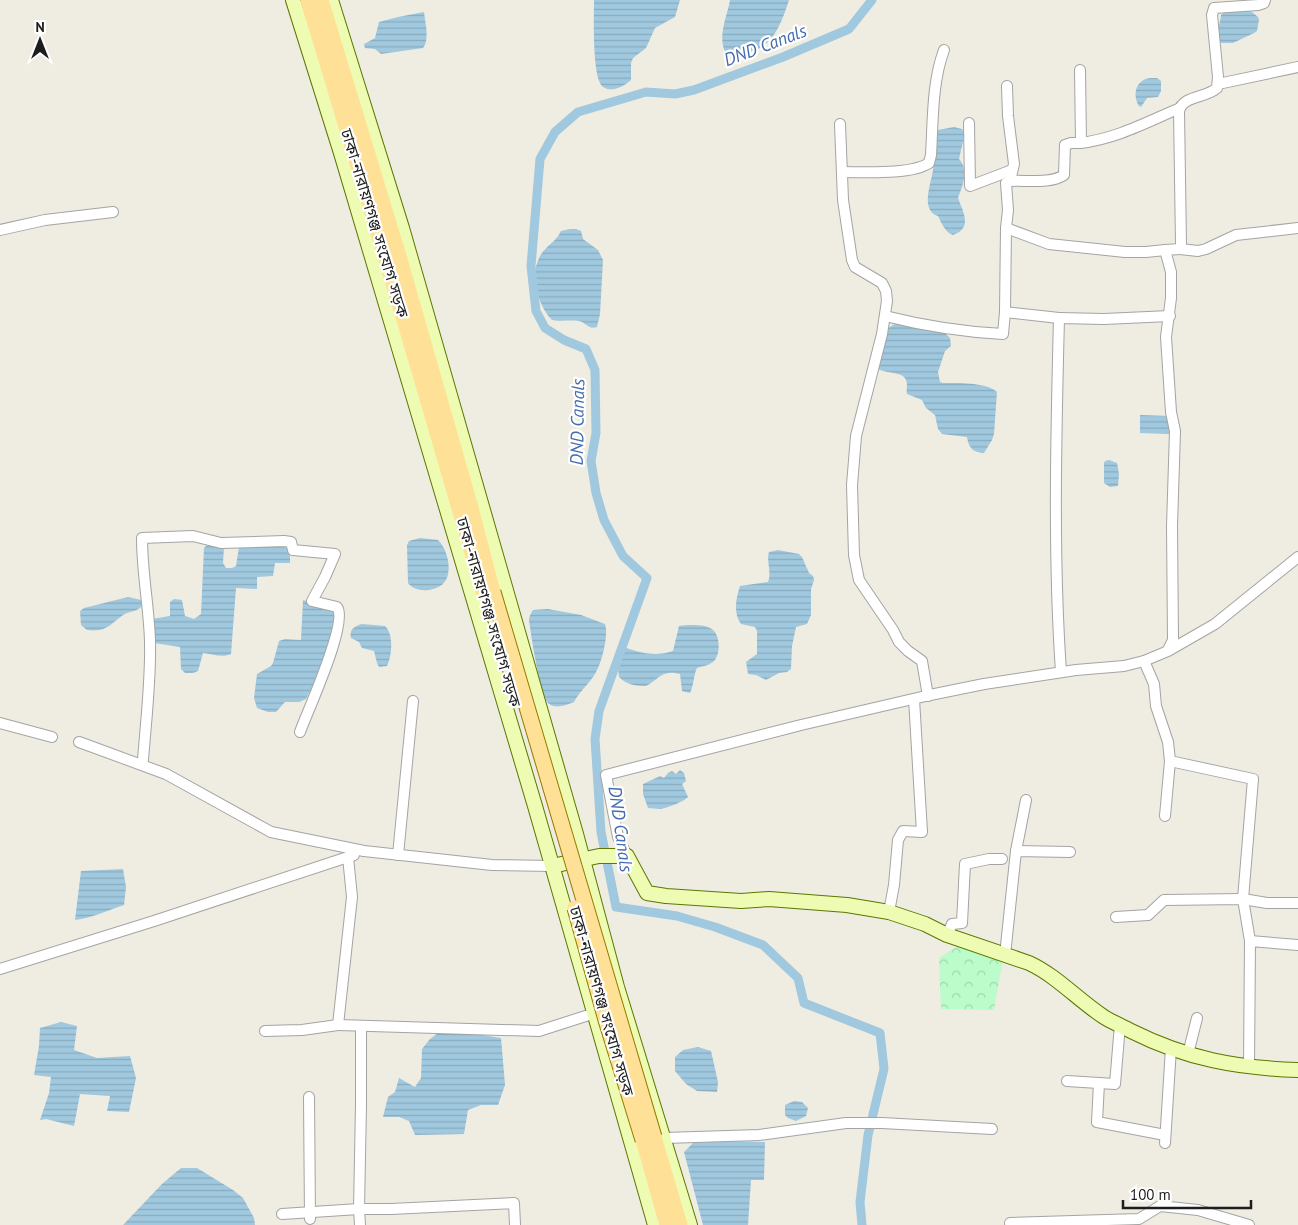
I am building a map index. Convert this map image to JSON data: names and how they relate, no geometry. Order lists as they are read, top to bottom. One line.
{"streets":{"main road":["ঢাকা-নারায়ণগঞ্জ সংযোগ সড়ক"]},"water":["DND Canals"],"scale_bar":"100 m","north":"top"}
